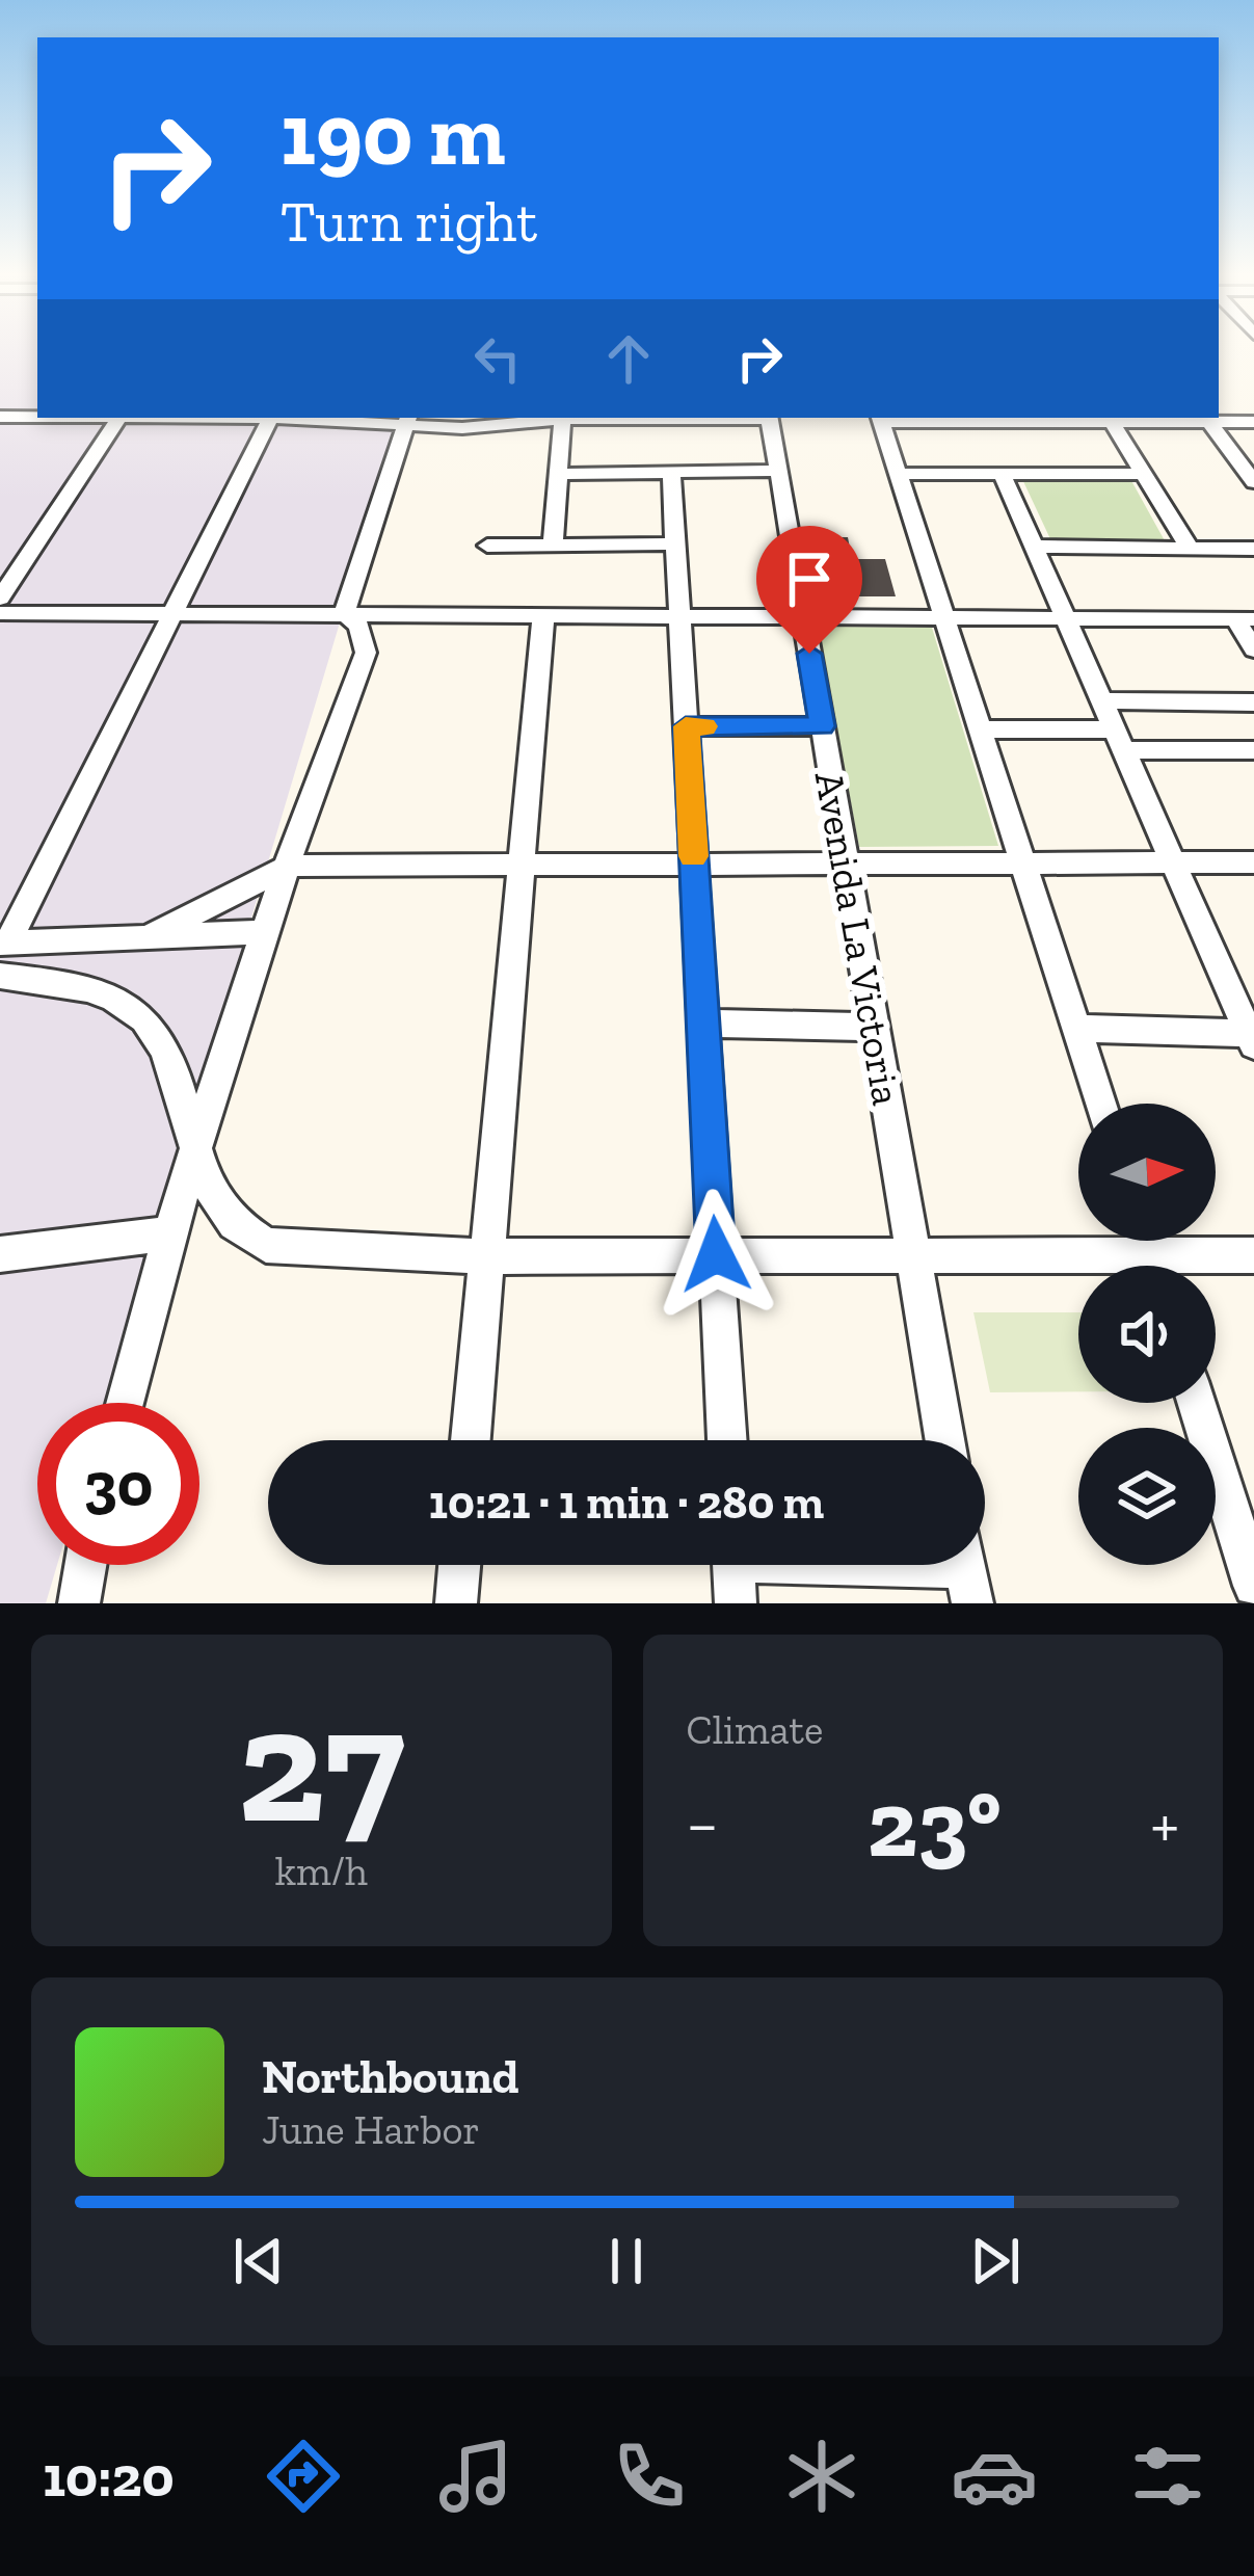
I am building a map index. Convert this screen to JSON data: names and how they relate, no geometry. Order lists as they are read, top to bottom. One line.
{"streets":{"street":["Avenida La Victoria"]},"north":"right","page":{"turn":["190 m","Turn right"],"limit":"30","trip":"10:21 · 1 min · 280 m","tile":[["27","km/h"],"Climate"],"heat":["−","23°","+"],"song":["Northbound","June Harbor"],"tabs":"10:20"}}
